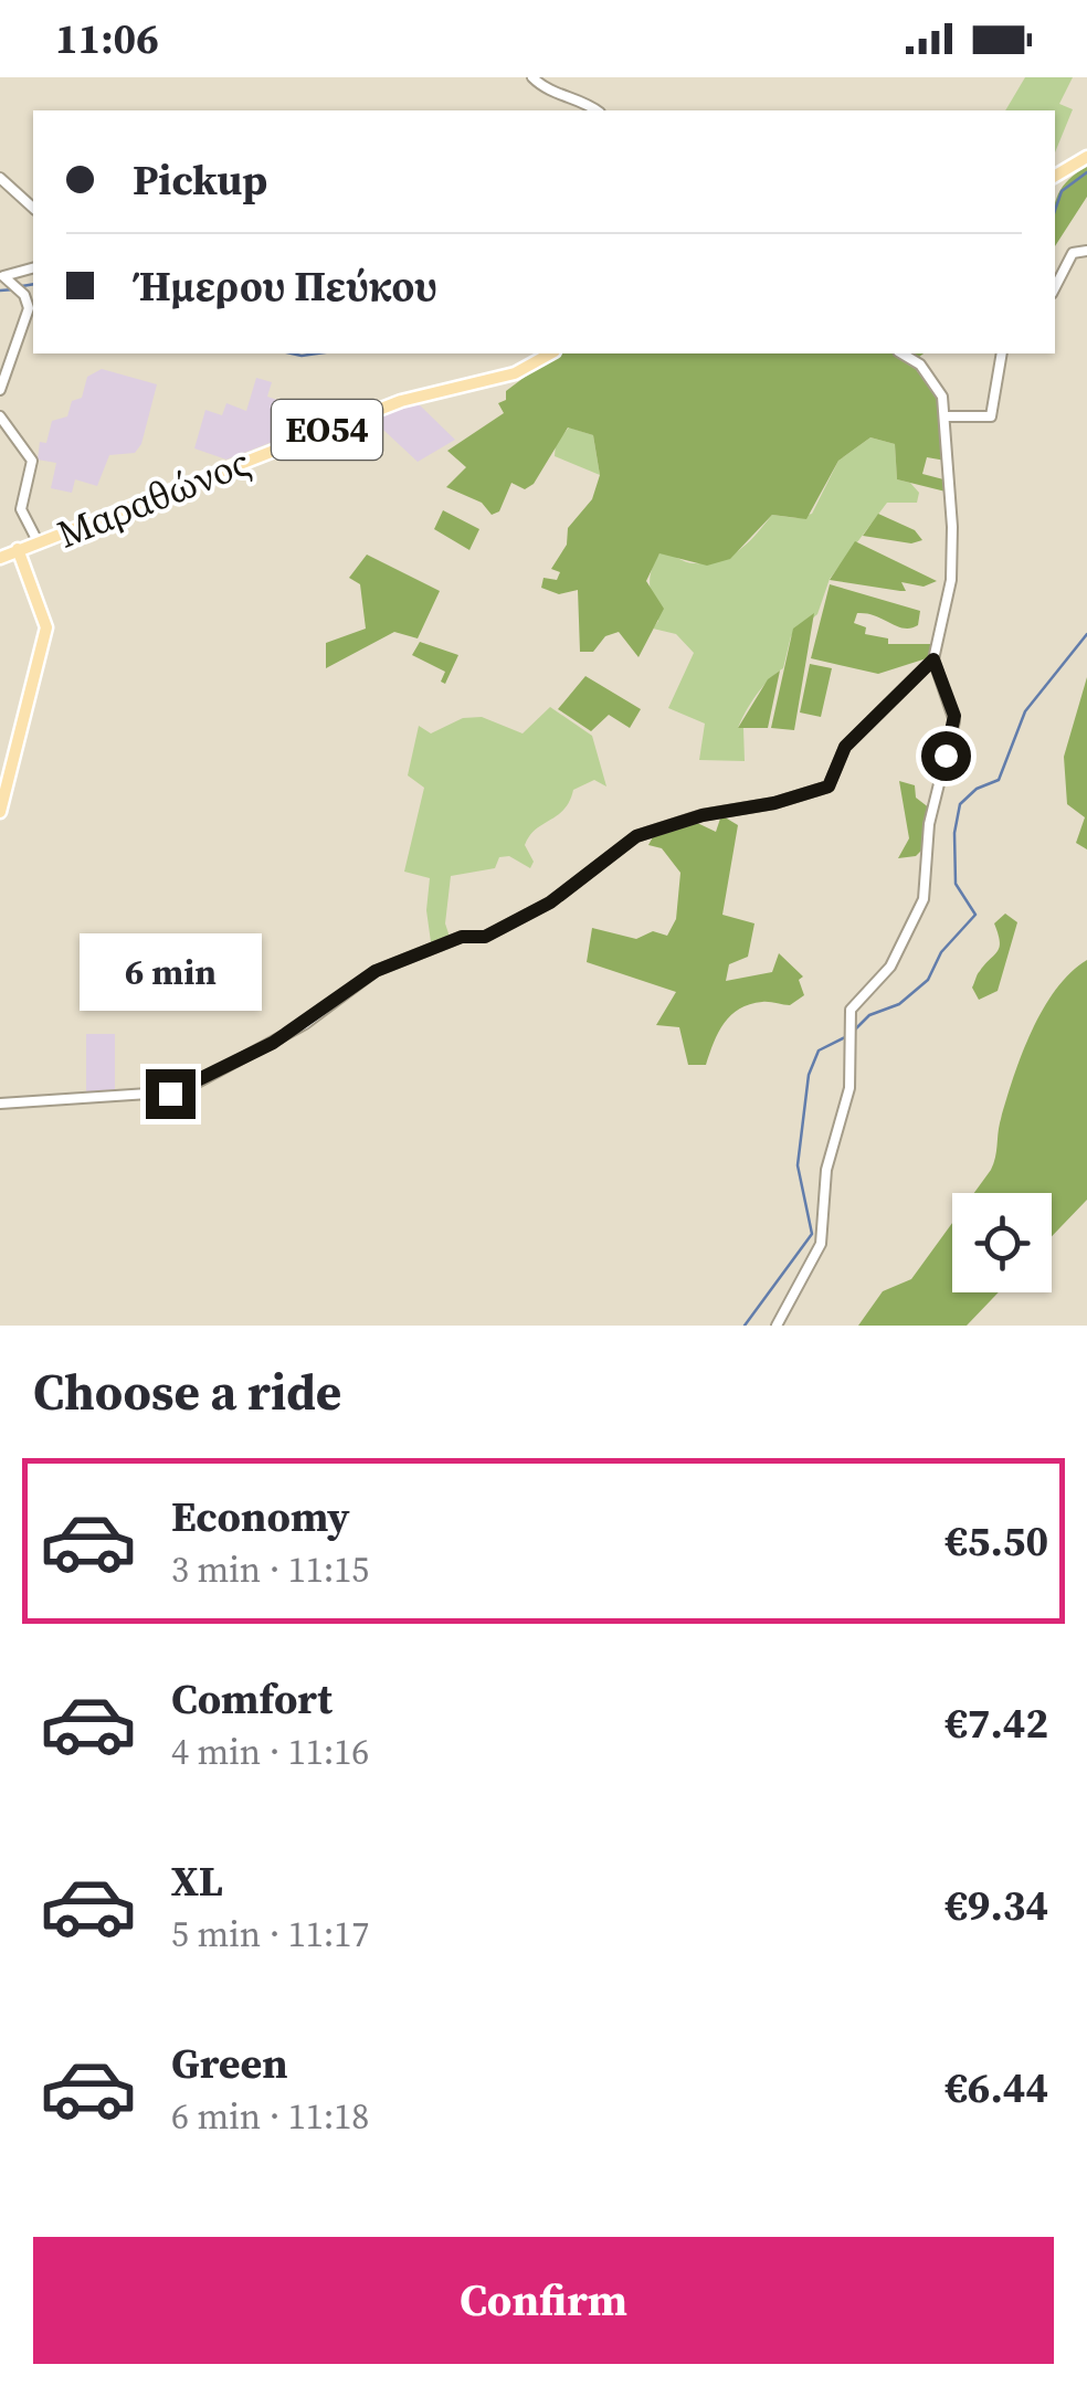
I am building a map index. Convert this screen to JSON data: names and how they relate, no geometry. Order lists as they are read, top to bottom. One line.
{"streets":{"main road":["ΕΟ54","Μαραθώνος"]},"page":{"status":"11:06","banner":["Pickup","Ήμερου Πεύκου"],"bubble":"6 min","heading":"Choose a ride","list":[{"name":"Economy","note":"3 min · 11:15","value":"€5.50"},{"name":"Comfort","note":"4 min · 11:16","value":"€7.42"},{"name":"XL","note":"5 min · 11:17","value":"€9.34"},{"name":"Green","note":"6 min · 11:18","value":"€6.44"}],"buttons":"Confirm"}}
